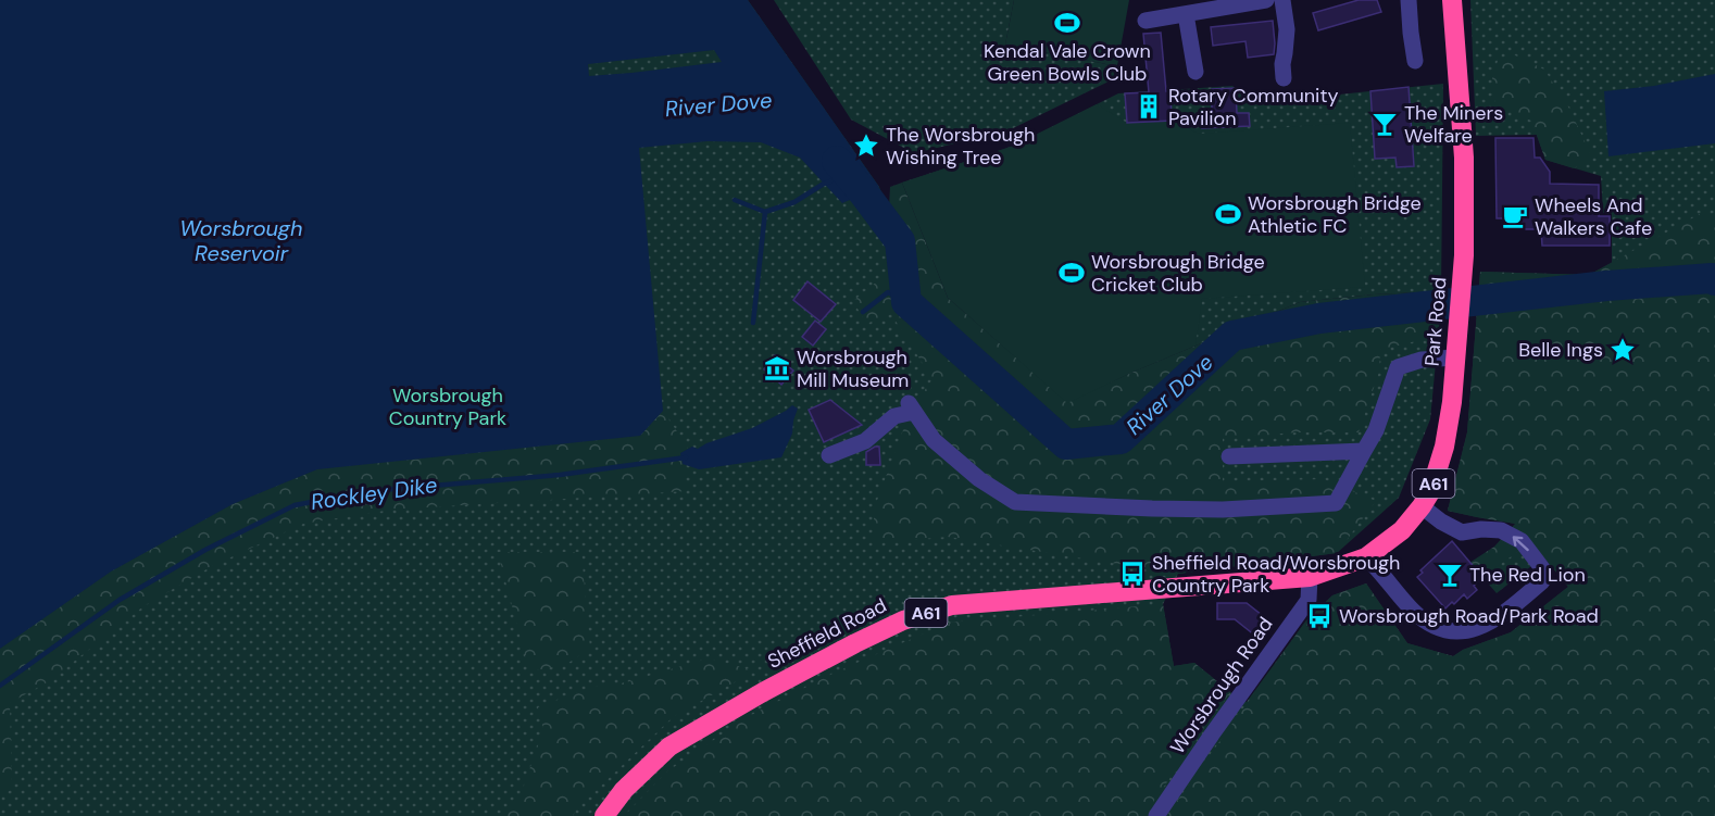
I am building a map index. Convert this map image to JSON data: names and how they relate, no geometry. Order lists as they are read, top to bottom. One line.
{"streets":{"highway":["Park Road","A61","Sheffield Road"],"street":["Worsbrough Road"]},"crossings":[["Park Road","Sheffield Road"],["Park Road","Worsbrough Road"],["Sheffield Road","Worsbrough Road"]],"water":["River Dove","Worsbrough Reservoir","Rockley Dike"],"parks":["Worsbrough Country Park"],"places":{"sports":["Kendal Vale Crown Green Bowls Club","Worsbrough Bridge Athletic FC","Worsbrough Bridge Cricket Club"],"building":["Rotary Community Pavilion"],"bar":["The Miners Welfare","The Red Lion"],"place":["The Worsbrough Wishing Tree","Belle Ings"],"cafe":["Wheels And Walkers Cafe"],"museum":["Worsbrough Mill Museum"],"bus stop":["Sheffield Road/Worsbrough Country Park","Worsbrough Road/Park Road"]}}
